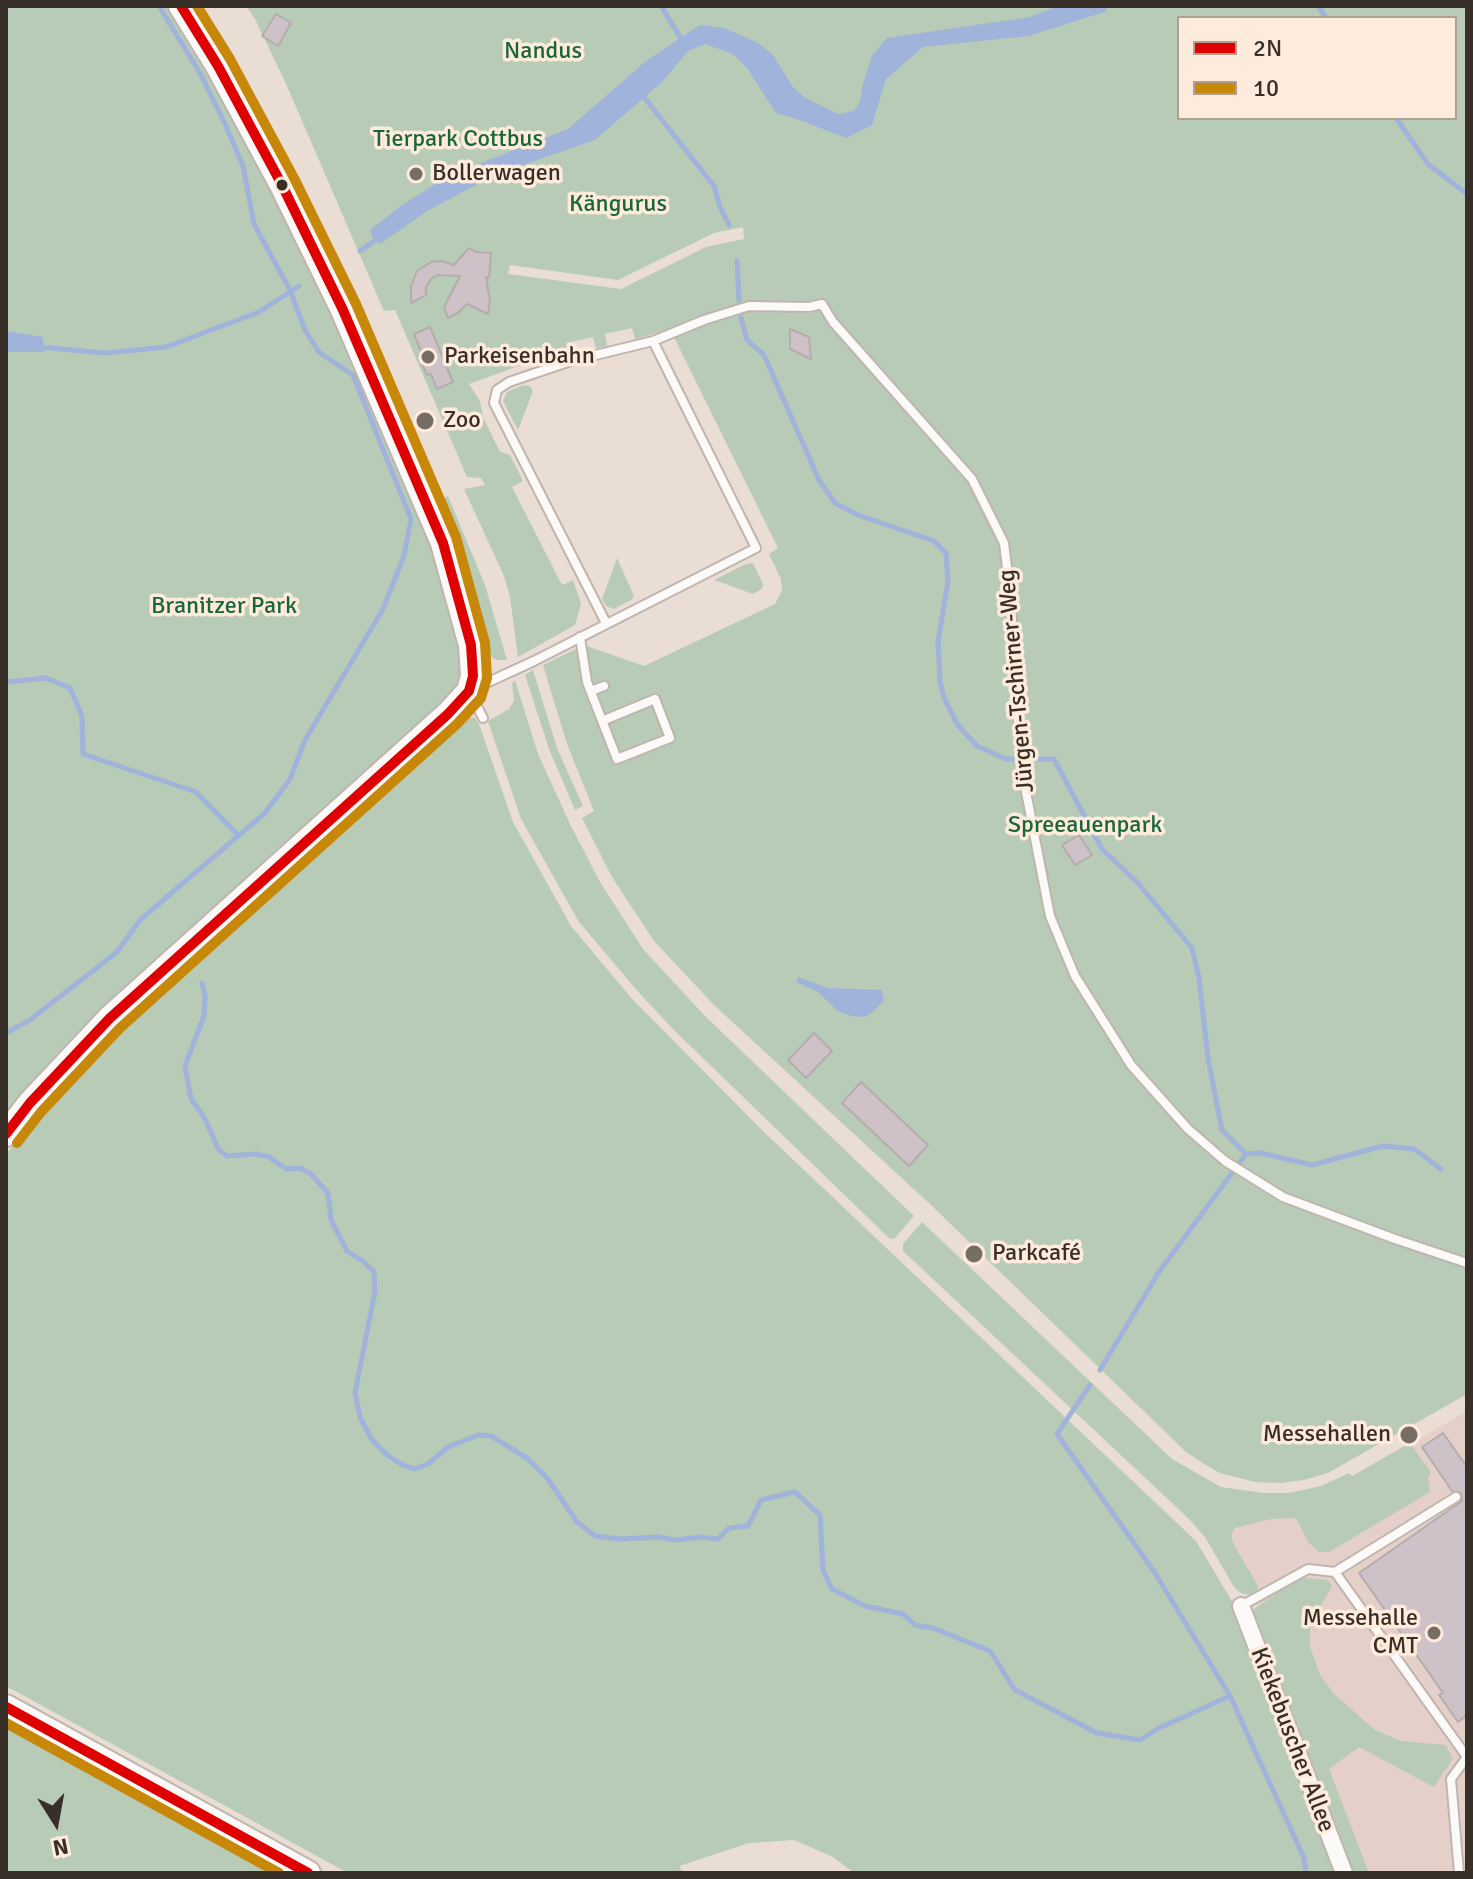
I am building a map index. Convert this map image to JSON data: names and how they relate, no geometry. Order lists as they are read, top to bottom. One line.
{"streets":{"street":["Kiekebuscher Allee"],"lane":["Jürgen-Tschirner-Weg"]},"parks":["Nandus","Tierpark Cottbus","Kängurus","Branitzer Park","Spreeauenpark"],"places":["Bollerwagen","Parkeisenbahn","Zoo","Parkcafé","Messehallen","Messehalle CMT"],"lines":["transit line 2N","transit line 10"],"legend":["2N","10"],"north":"bottom"}
